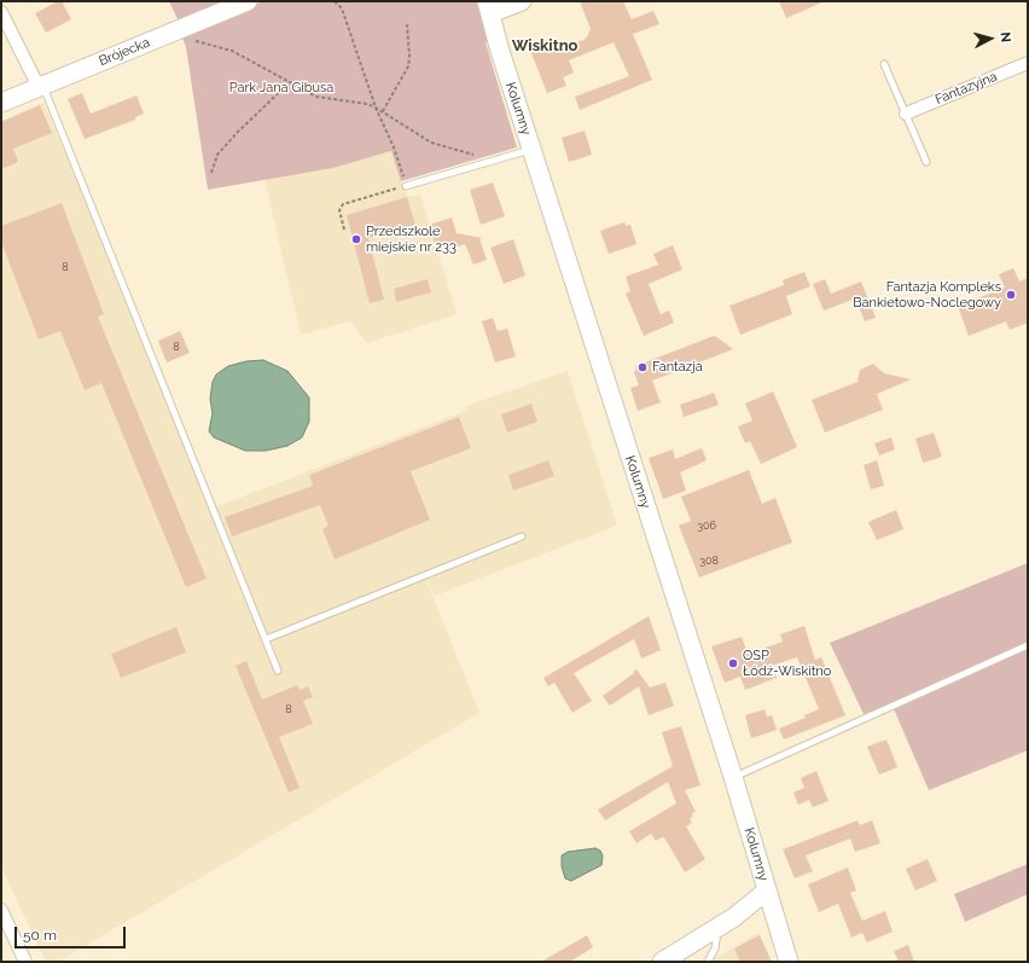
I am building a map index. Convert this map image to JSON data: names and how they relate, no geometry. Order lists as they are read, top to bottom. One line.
{"streets":{"street":["Brójecka","Fantazyjna","Kolumny"]},"districts":["Wiskitno"],"parks":["Park Jana Gibusa"],"places":["Przedszkole miejskie nr 233","Fantazja Kompleks Bankietowo-Noclegowy","Fantazja","OSP Łódź-Wiskitno"],"house_numbers":["8","8","306","308","8"],"scale_bar":"50 m","north":"right"}
